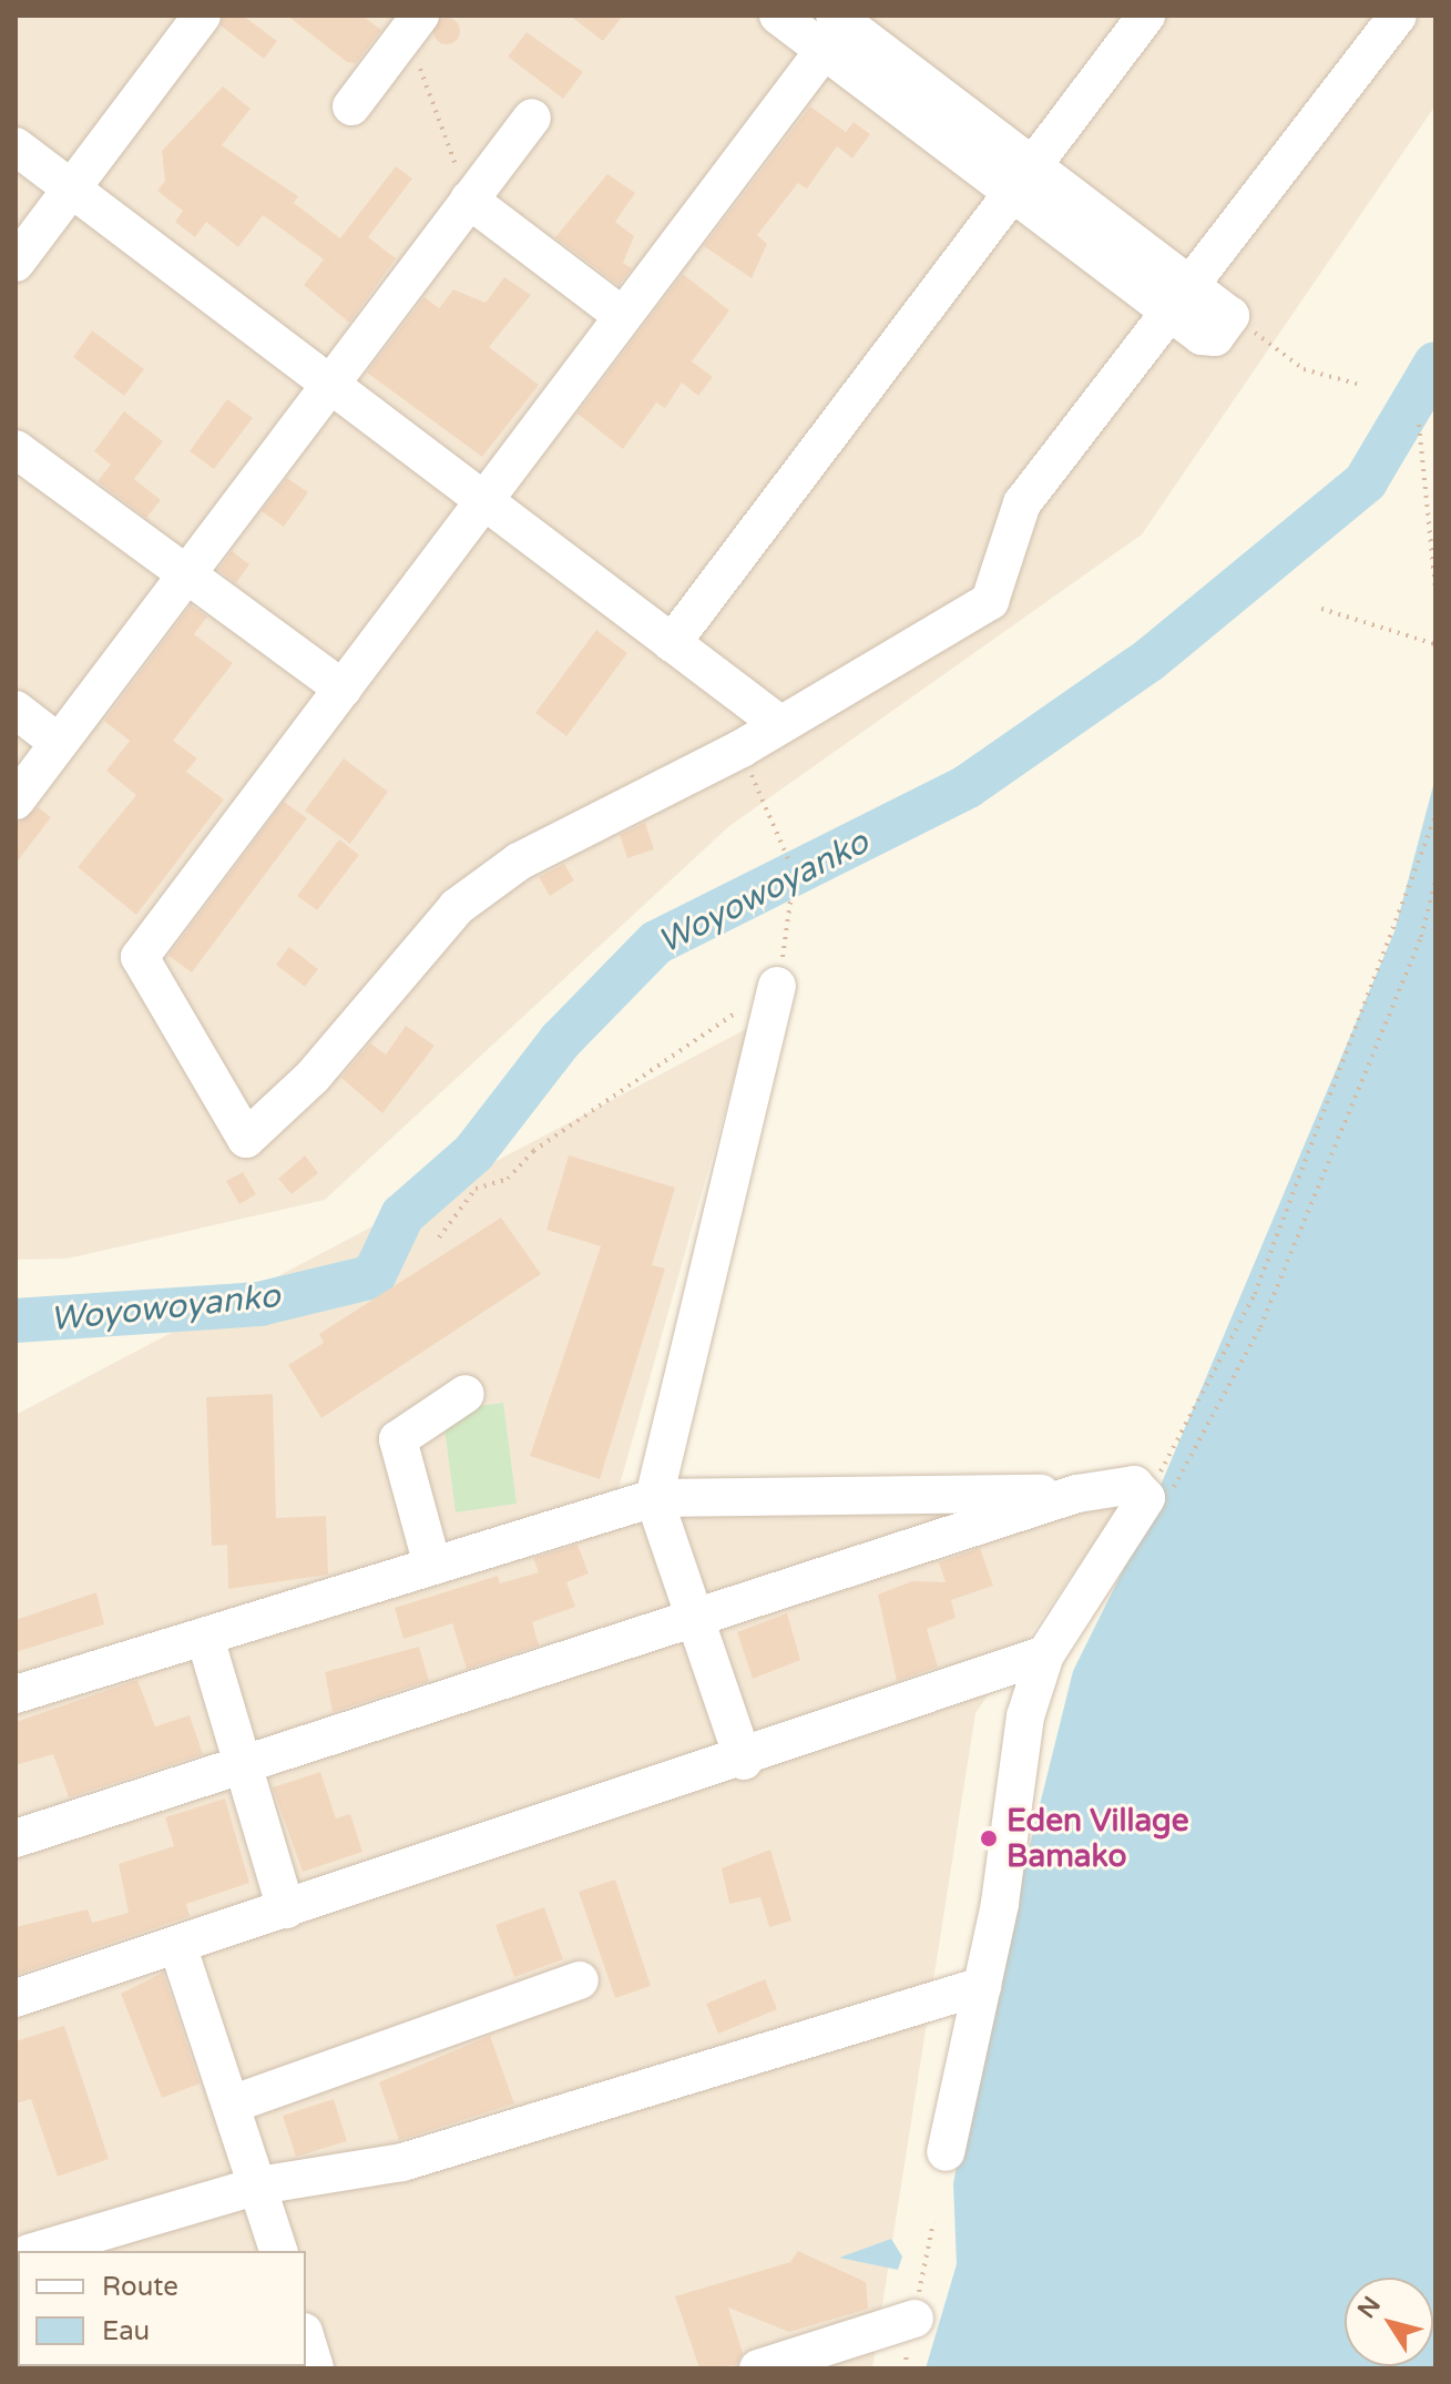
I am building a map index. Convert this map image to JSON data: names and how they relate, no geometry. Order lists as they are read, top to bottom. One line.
{"water":["Woyowoyanko"],"places":["Eden Village Bamako"],"legend":["Route","Eau"],"north":"top left"}
